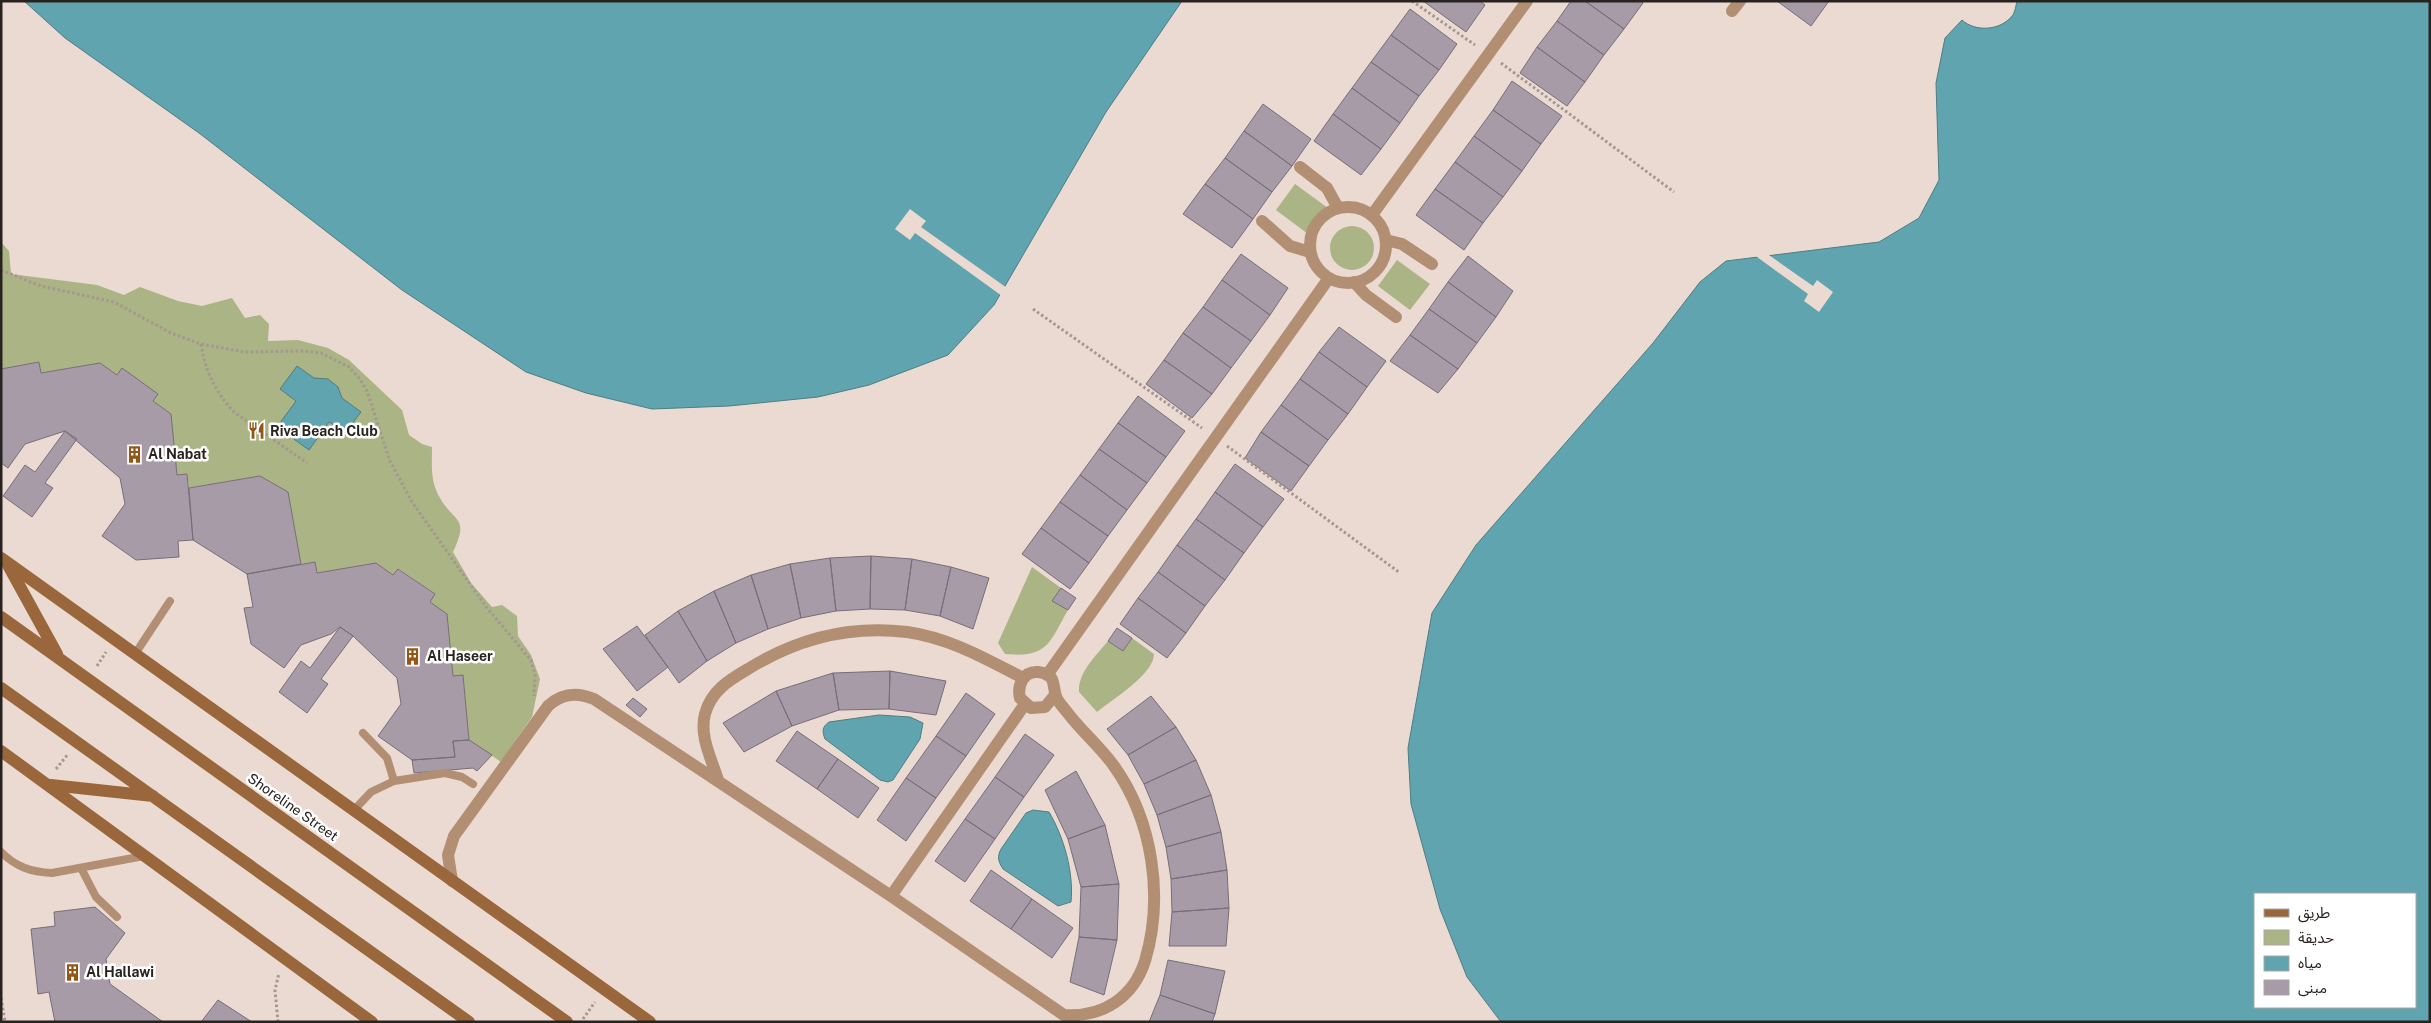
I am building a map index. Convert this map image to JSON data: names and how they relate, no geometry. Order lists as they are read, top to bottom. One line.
{"streets":{"main road":["Shoreline Street"]},"places":{"restaurant":["Riva Beach Club"],"building":["Al Nabat","Al Haseer","Al Hallawi"]},"legend":["طريق","حديقة","مياه","مبنى"]}
